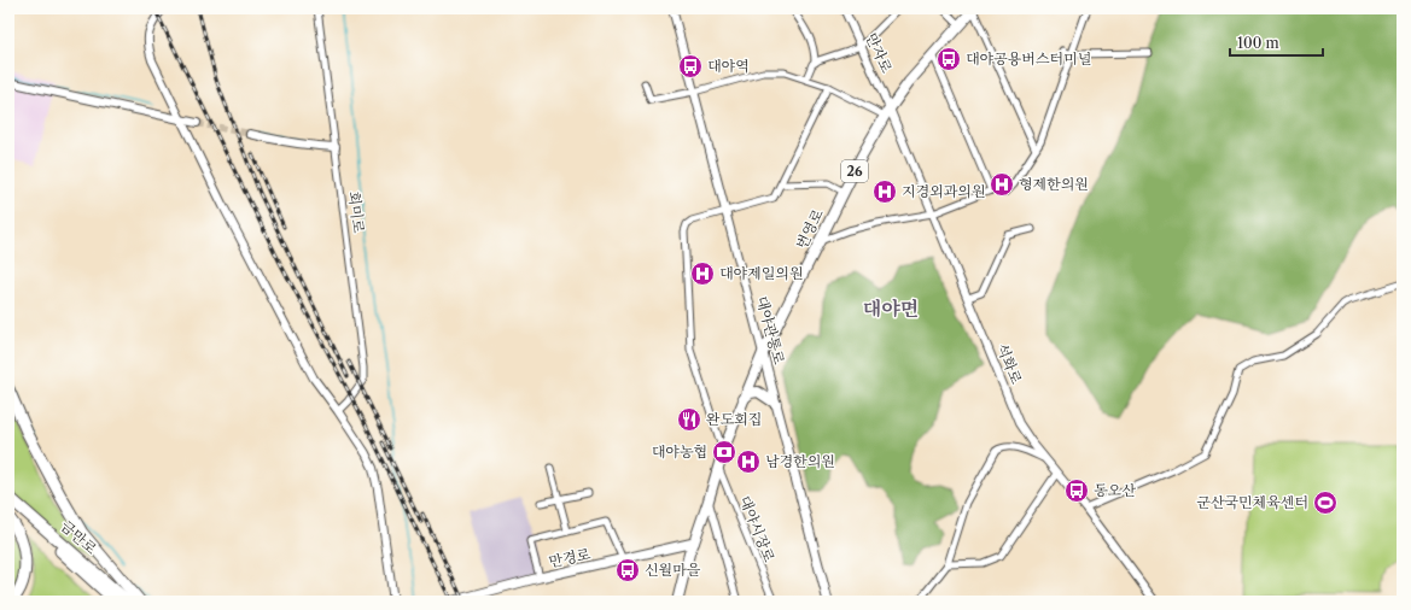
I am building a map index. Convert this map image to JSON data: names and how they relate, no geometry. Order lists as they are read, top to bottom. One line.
{"streets":{"highway":["금만로"],"main road":["26","번영로","대야관통로","만경로"],"street":["만자로","회미로","석화로","대야시장로"]},"crossings":[["만자로","번영로"],["만자로","석화로"],["번영로","대야관통로"],["번영로","석화로"],["번영로","대야시장로"],["번영로","만경로"]],"districts":["대야면"],"places":{"bus stop":["대야공용버스터미널","대야역","동오산","신월마을"],"hospital":["형제한의원","지경외과의원","대야제일의원","남경한의원"],"restaurant":["완도회집"],"bank":["대야농협"],"sports":["군산국민체육센터"]},"scale_bar":"100 m"}
